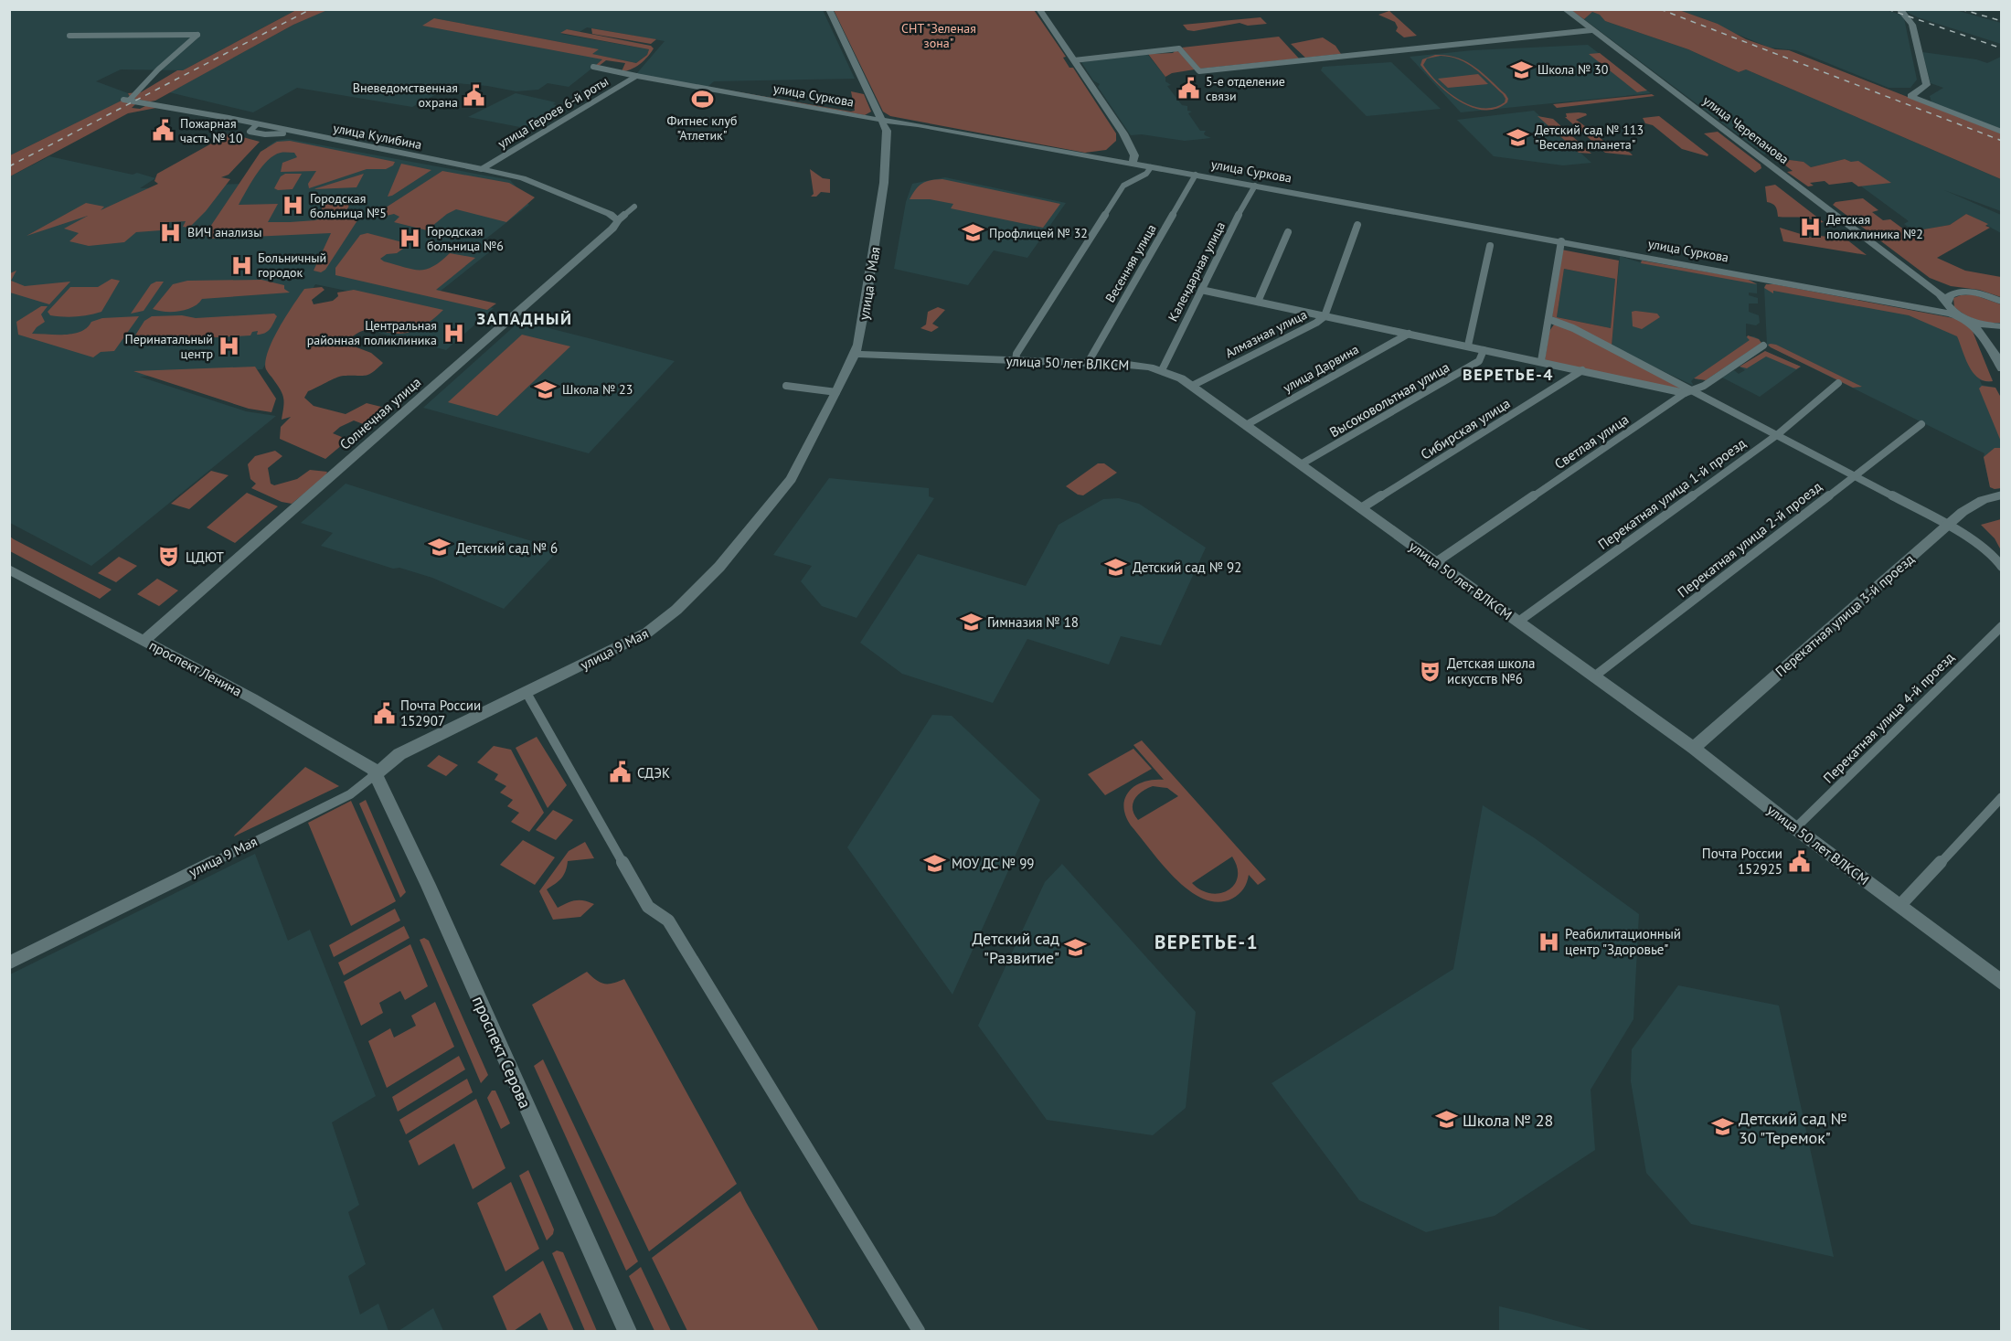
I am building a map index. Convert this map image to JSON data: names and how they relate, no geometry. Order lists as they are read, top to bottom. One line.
{"streets":{"main road":["улица Суркова","улица Героев 6-й роты","улица Черепанова","улица Кулибина","улица 9 Мая","улица 50 лет ВЛКСМ","Солнечная улица","Перекатная улица 3-й проезд","проспект Ленина","проспект Серова"],"street":["Весенняя улица","Календарная улица","Алмазная улица","улица Дарвина","Высоковольтная улица","Сибирская улица","Светлая улица","Перекатная улица 1-й проезд","Перекатная улица 2-й проезд","Перекатная улица 4-й проезд"]},"crossings":[["улица Суркова","улица Героев 6-й роты"],["улица Суркова","улица Черепанова"],["улица Суркова","Весенняя улица"],["улица Суркова","Календарная улица"],["улица Суркова","улица 9 Мая"],["улица Героев 6-й роты","улица Кулибина"],["улица Кулибина","Солнечная улица"],["Весенняя улица","улица 50 лет ВЛКСМ"],["Календарная улица","улица 50 лет ВЛКСМ"],["улица 9 Мая","улица 50 лет ВЛКСМ"],["улица 9 Мая","проспект Ленина"],["улица 9 Мая","проспект Серова"],["Алмазная улица","улица 50 лет ВЛКСМ"],["улица 50 лет ВЛКСМ","улица Дарвина"],["улица 50 лет ВЛКСМ","Высоковольтная улица"],["улица 50 лет ВЛКСМ","Сибирская улица"],["улица 50 лет ВЛКСМ","Светлая улица"],["улица 50 лет ВЛКСМ","Перекатная улица 1-й проезд"],["улица 50 лет ВЛКСМ","Перекатная улица 2-й проезд"],["улица 50 лет ВЛКСМ","Перекатная улица 3-й проезд"],["улица 50 лет ВЛКСМ","Перекатная улица 4-й проезд"],["Солнечная улица","проспект Ленина"],["проспект Ленина","проспект Серова"]],"districts":["ЗАПАДНЫЙ","ВЕРЕТЬЕ-4","ВЕРЕТЬЕ-1"],"parks":["СНТ \"Зеленая зона\""],"places":{"school or university":["Школа № 30","Детский сад № 113 \"Веселая планета\"","Профлицей № 32","Школа № 23","Детский сад № 6","Детский сад № 92","Гимназия № 18","МОУ ДС № 99","Детский сад \"Развитие\"","Школа № 28","Детский сад № 30 \"Теремок\""],"public building":["5-е отделение связи","Вневедомственная охрана","Пожарная часть № 10","Почта России 152907","СДЭК","Почта России 152925"],"sports":["Фитнес клуб \"Атлетик\""],"hospital":["Городская больница №5","Детская поликлиника №2","ВИЧ анализы","Городская больница №6","Больничный городок","Центральная районная поликлиника","Перинатальный центр","Реабилитационный центр \"Здоровье\""],"theatre":["ЦДЮТ","Детская школа искусств №6"]}}
